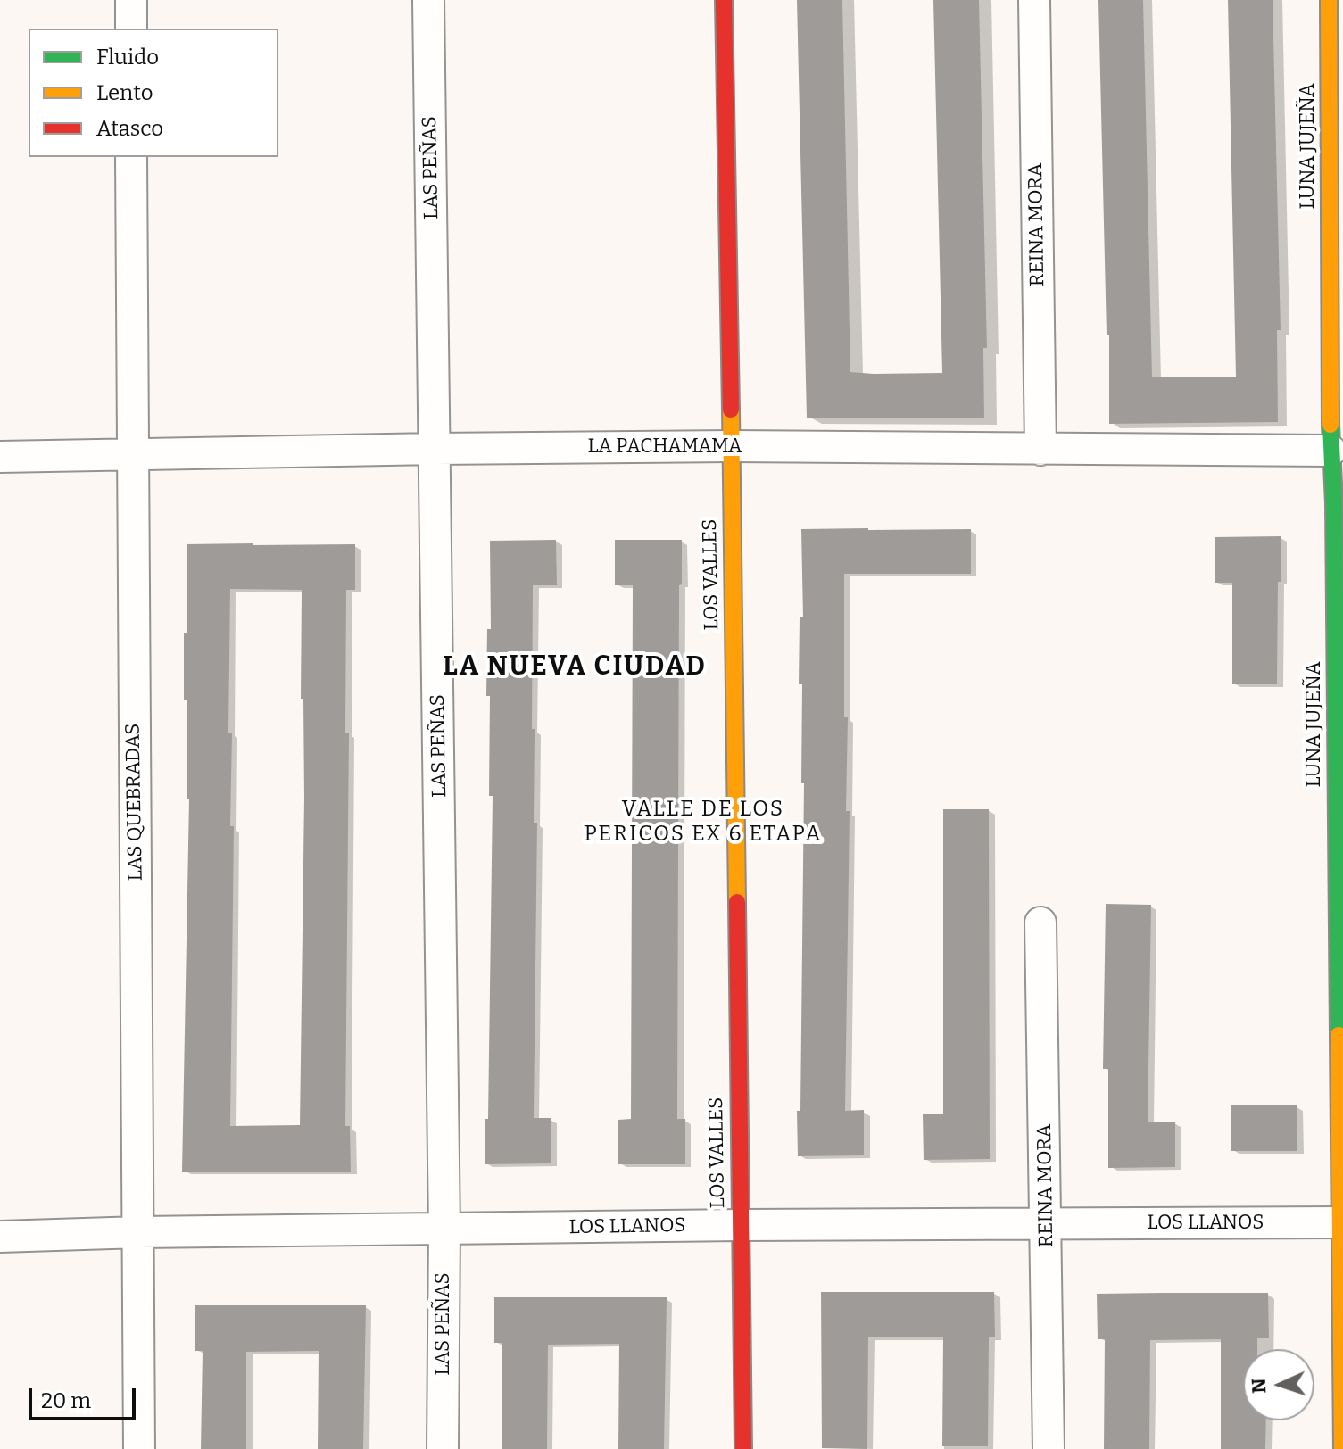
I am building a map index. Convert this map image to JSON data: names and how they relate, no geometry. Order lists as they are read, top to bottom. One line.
{"streets":{"street":["LUNA JUJEÑA","LAS PEÑAS","REINA MORA","LA PACHAMAMA","LOS VALLES","LAS QUEBRADAS","LOS LLANOS"]},"crossings":[["LUNA JUJEÑA","LA PACHAMAMA"],["LUNA JUJEÑA","LOS LLANOS"],["LAS PEÑAS","LA PACHAMAMA"],["LAS PEÑAS","LOS LLANOS"],["REINA MORA","LA PACHAMAMA"],["REINA MORA","LOS LLANOS"],["LA PACHAMAMA","LOS VALLES"],["LA PACHAMAMA","LAS QUEBRADAS"],["LOS VALLES","LOS LLANOS"],["LAS QUEBRADAS","LOS LLANOS"]],"districts":["LA NUEVA CIUDAD","VALLE DE LOS PERICOS EX 6 ETAPA"],"legend":["Fluido","Lento","Atasco"],"scale_bar":"20 m","north":"left"}
